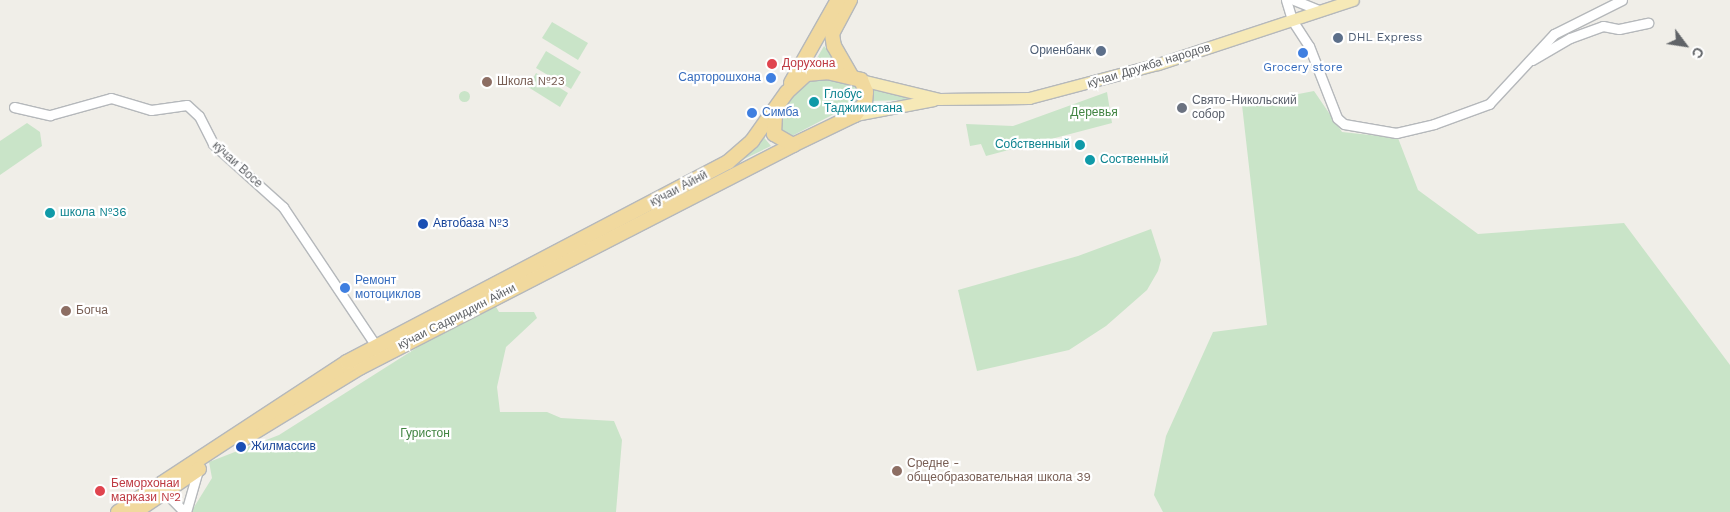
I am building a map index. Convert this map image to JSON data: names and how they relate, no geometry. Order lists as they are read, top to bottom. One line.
{"streets":{"highway":["кӯчаи Айнӣ","кӯчаи Садриддин Айни"],"main road":["кӯчаи Дружба народов"],"street":["кӯчаи Восе"]},"crossings":[["кӯчаи Восе","кӯчаи Садриддин Айни"],["кӯчаи Айнӣ","кӯчаи Садриддин Айни"]],"parks":["Деревья","Гуристон"],"places":["DHL Express","Ориенбанк","Grocery store","Дорухона","Сарторошхона","Школа №23","Глобус Таджикистана","Свято-Никольский собор","Симба","Собственный","Соственный","школа №36","Автобаза №3","Ремонт мотоциклов","Богча","Жилмассив","Средне - общеобразовательная школа 39","Беморхонаи маркази №2"],"north":"bottom right"}
